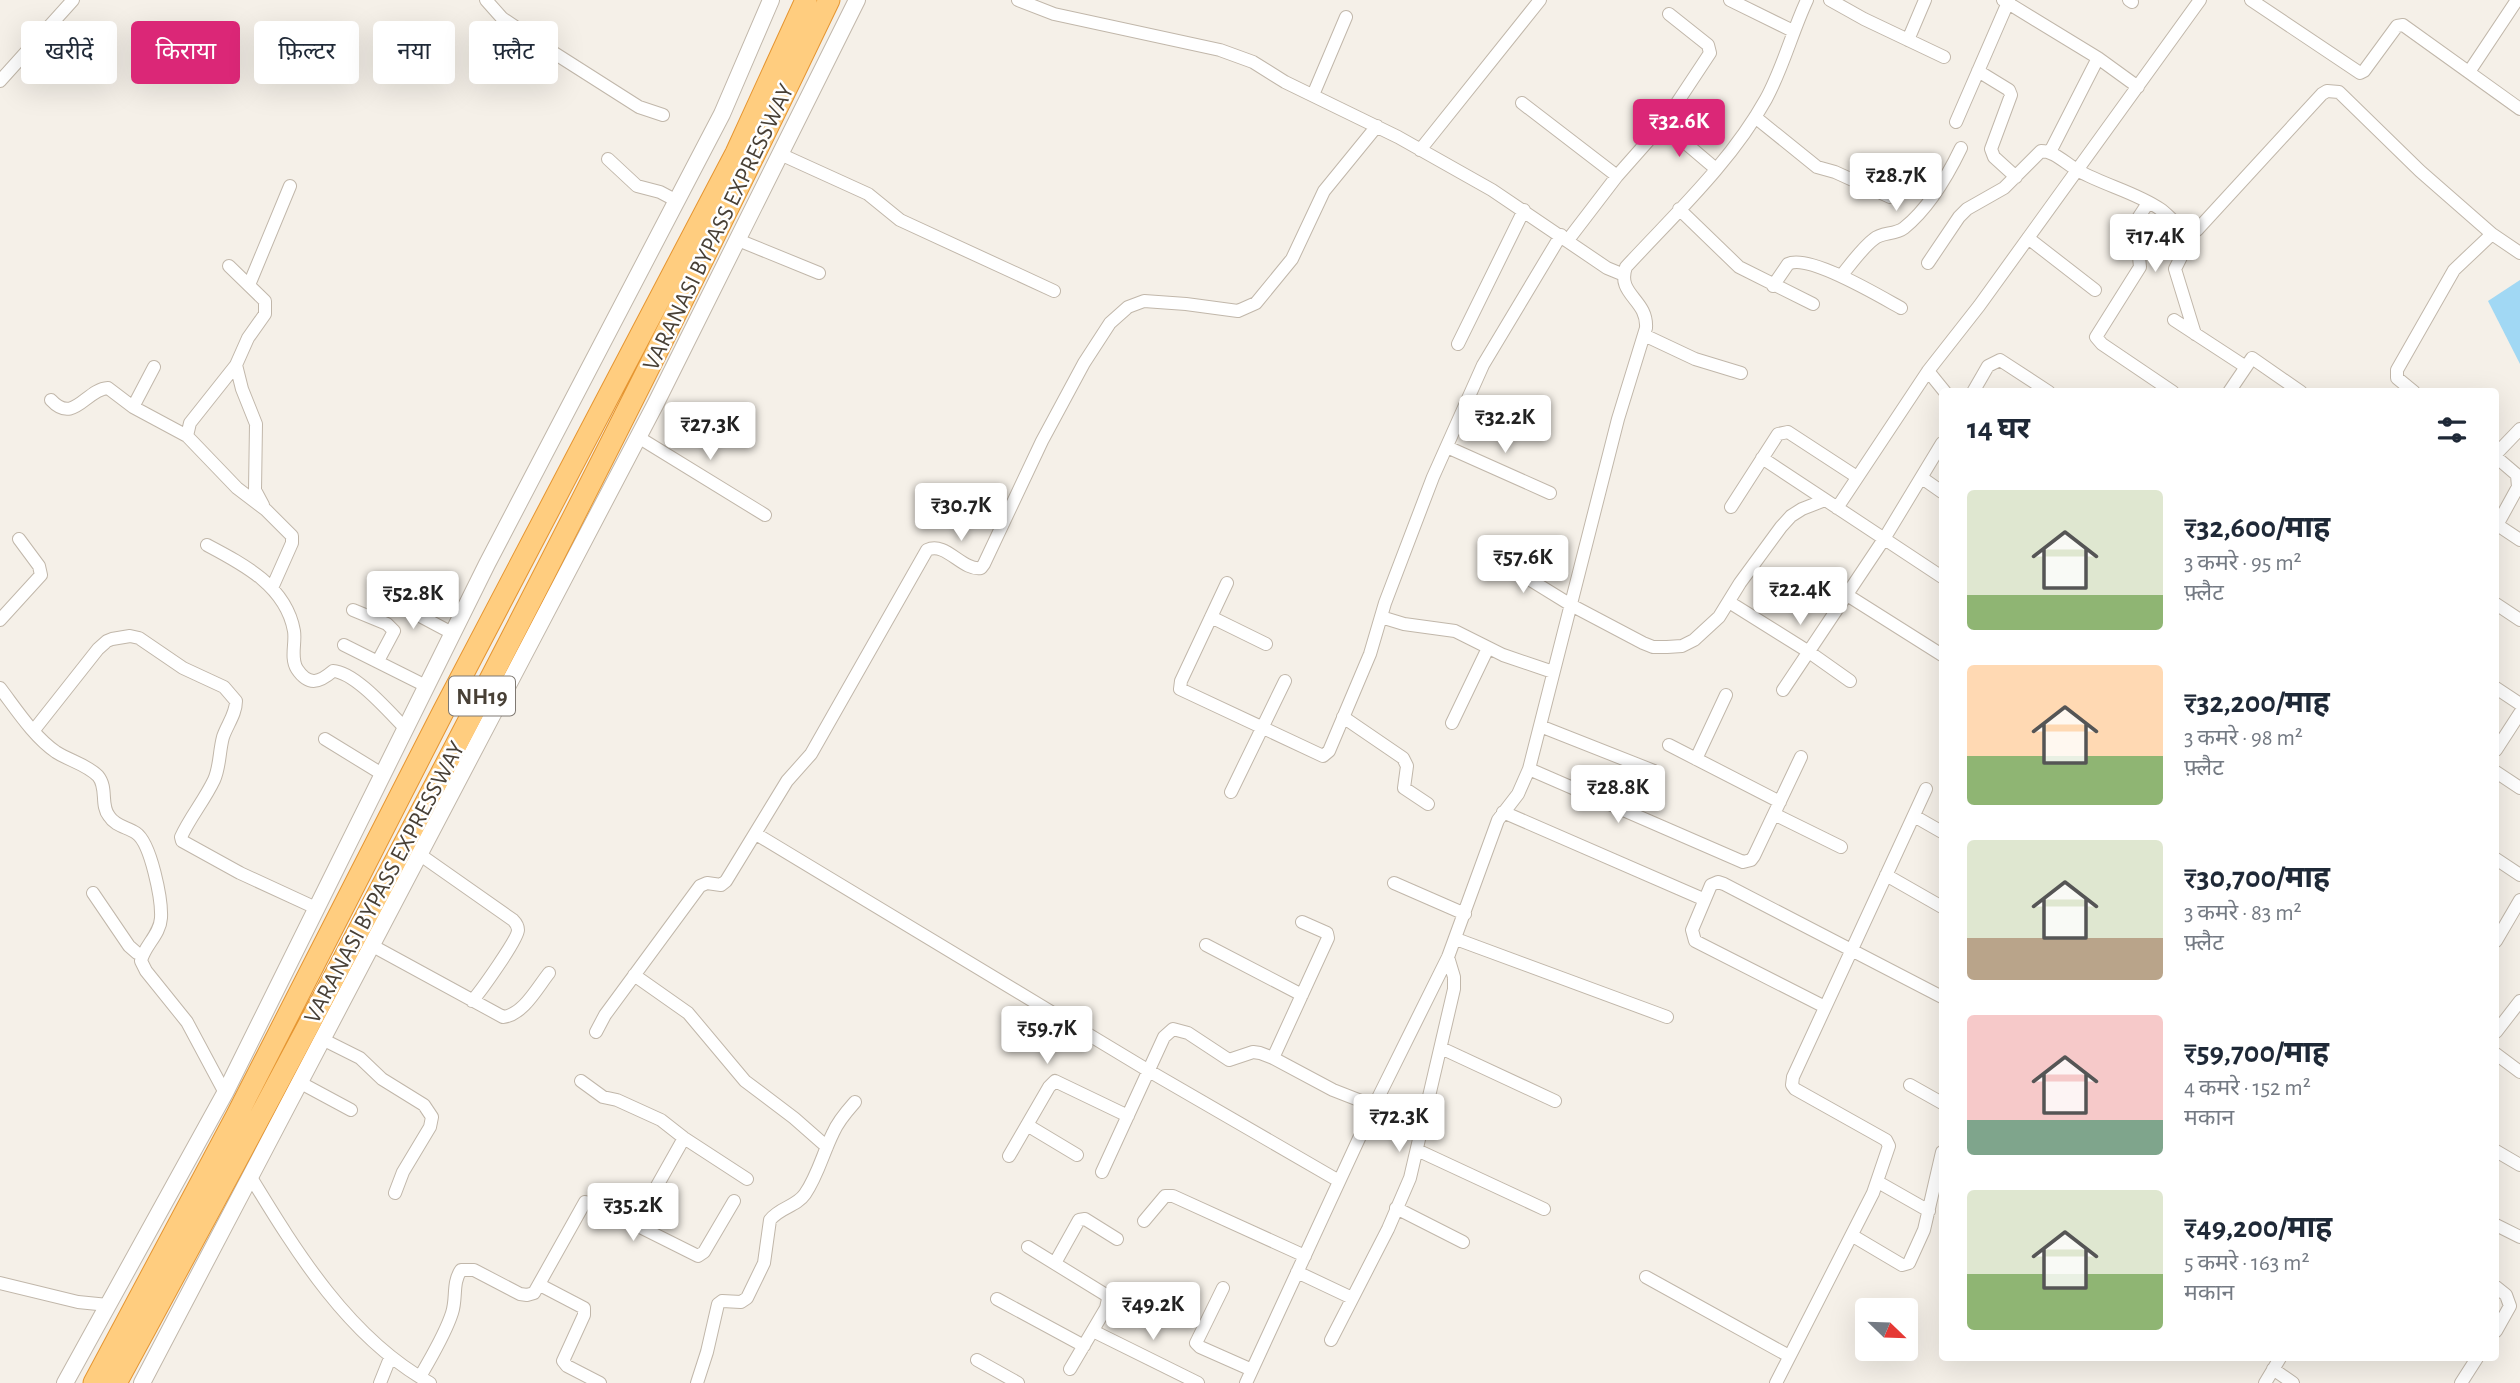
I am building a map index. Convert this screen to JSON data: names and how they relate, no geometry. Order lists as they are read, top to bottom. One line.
{"streets":{"highway":["VARANASI BYPASS EXPRESSWAY","NH19"]},"north":"bottom right","page":{"chip":["खरीदें","किराया","फ़िल्टर","नया","फ़्लैट"],"price":["₹32.6K","₹28.7K","₹17.4K","₹32.2K","₹27.3K","₹30.7K","₹57.6K","₹22.4K","₹52.8K","₹28.8K","₹59.7K","₹72.3K","₹35.2K","₹49.2K"],"heading":"14 घर","list":[{"name":"₹32,600/माह","note":"3 कमरे · 95 m² · फ़्लैट"},{"name":"₹32,200/माह","note":"3 कमरे · 98 m² · फ़्लैट"},{"name":"₹30,700/माह","note":"3 कमरे · 83 m² · फ़्लैट"},{"name":"₹59,700/माह","note":"4 कमरे · 152 m² · मकान"},{"name":"₹49,200/माह","note":"5 कमरे · 163 m² · मकान"}]}}
